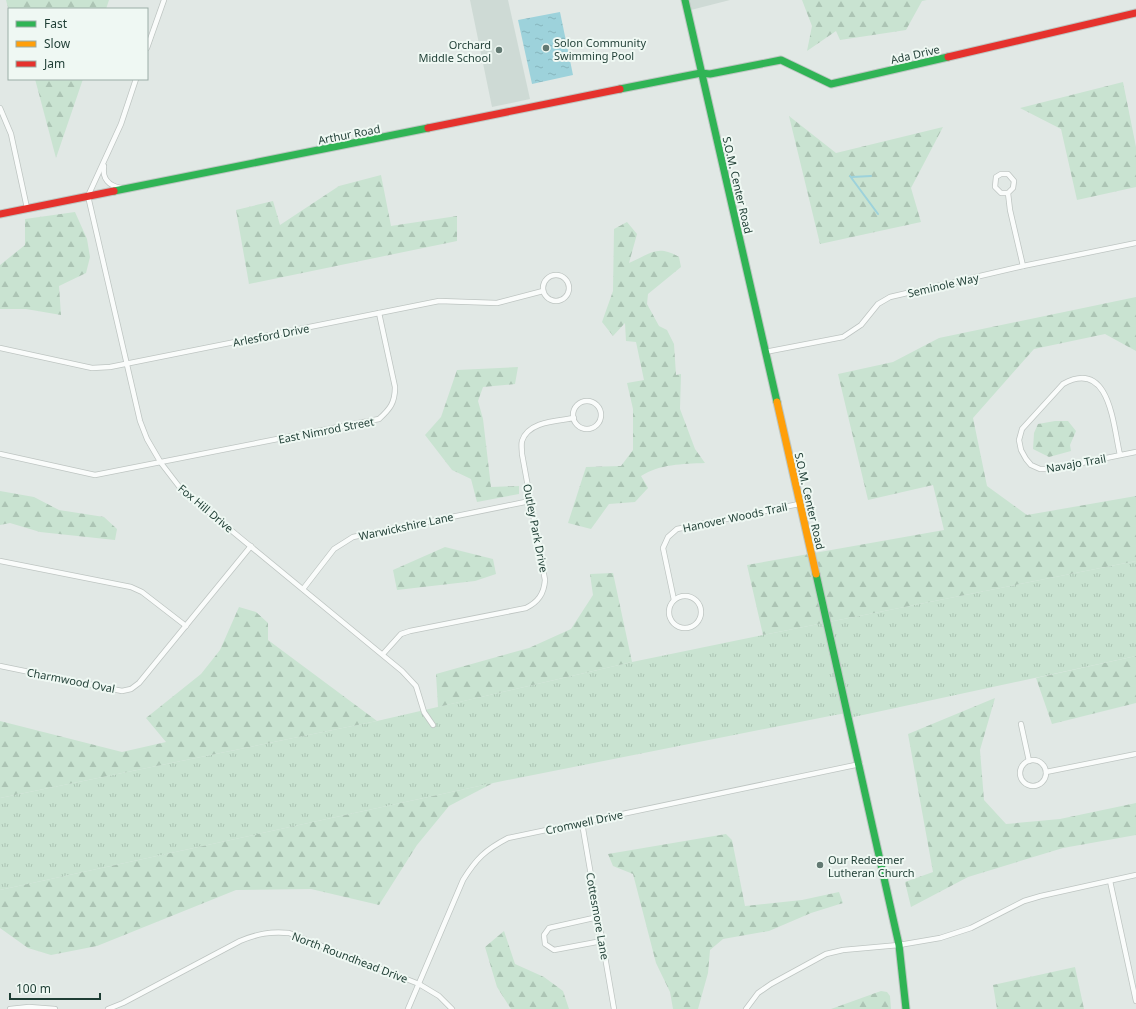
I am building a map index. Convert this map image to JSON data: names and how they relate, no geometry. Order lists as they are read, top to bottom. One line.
{"streets":{"street":["Ada Drive","Arthur Road","S.O.M. Center Road","Seminole Way","Arlesford Drive","East Nimrod Street","Navajo Trail","Fox Hill Drive","Hanover Woods Trail","Warwickshire Lane","Outley Park Drive","Charmwood Oval","Cromwell Drive","Cottesmore Lane","North Roundhead Drive"]},"crossings":[["Ada Drive","Arthur Road"],["Ada Drive","S.O.M. Center Road"],["Arthur Road","S.O.M. Center Road"],["Arthur Road","Fox Hill Drive"],["S.O.M. Center Road","Seminole Way"],["S.O.M. Center Road","Hanover Woods Trail"],["S.O.M. Center Road","Cromwell Drive"],["Arlesford Drive","East Nimrod Street"],["Arlesford Drive","Fox Hill Drive"],["East Nimrod Street","Fox Hill Drive"],["Fox Hill Drive","Warwickshire Lane"],["Fox Hill Drive","Outley Park Drive"],["Fox Hill Drive","Charmwood Oval"],["Warwickshire Lane","Outley Park Drive"],["Cromwell Drive","Cottesmore Lane"],["Cromwell Drive","North Roundhead Drive"]],"places":["Solon Community Swimming Pool","Orchard Middle School","Our Redeemer Lutheran Church"],"legend":["Fast","Slow","Jam"],"scale_bar":"100 m"}
